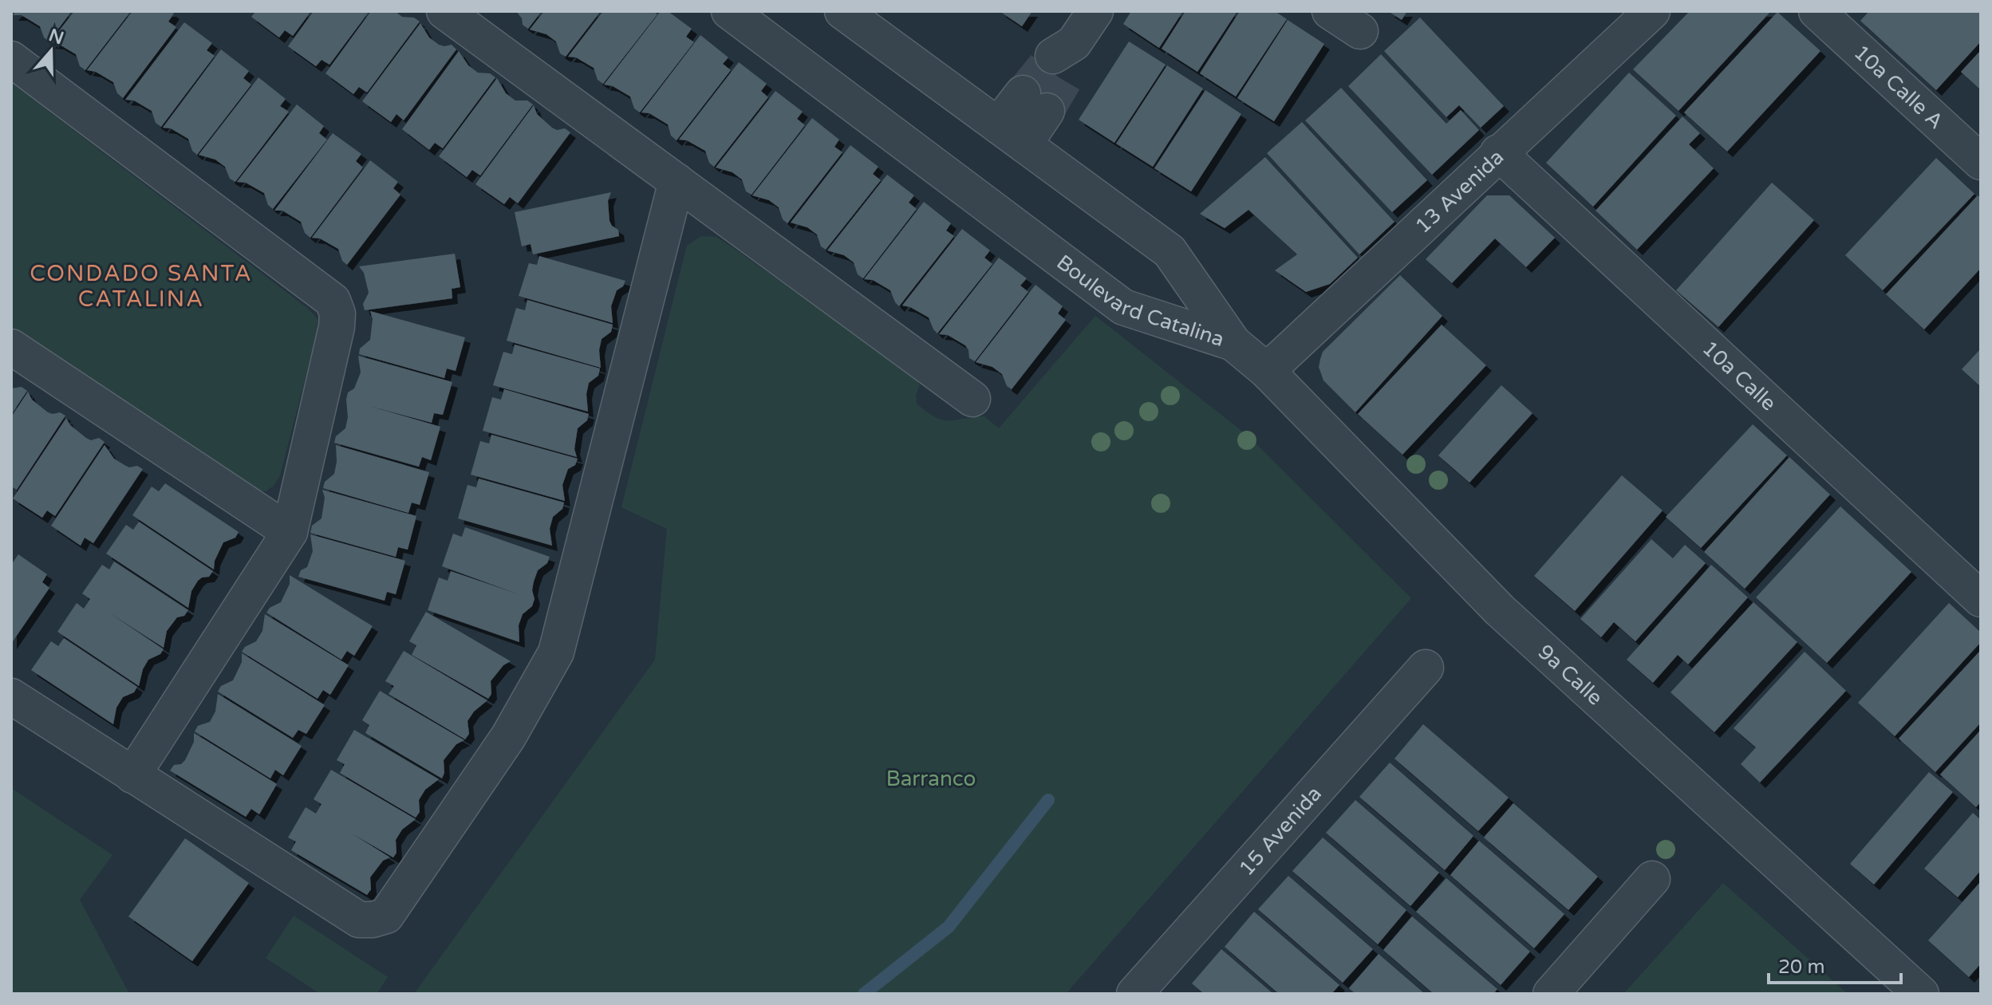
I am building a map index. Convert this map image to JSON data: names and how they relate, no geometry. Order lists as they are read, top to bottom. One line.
{"streets":{"street":["10a Calle A","13 Avenida","Boulevard Catalina","10a Calle","9a Calle","15 Avenida"]},"crossings":[["13 Avenida","10a Calle"],["13 Avenida","9a Calle"],["Boulevard Catalina","9a Calle"]],"districts":["CONDADO SANTA CATALINA"],"parks":["Barranco"],"scale_bar":"20 m","north":"top"}
